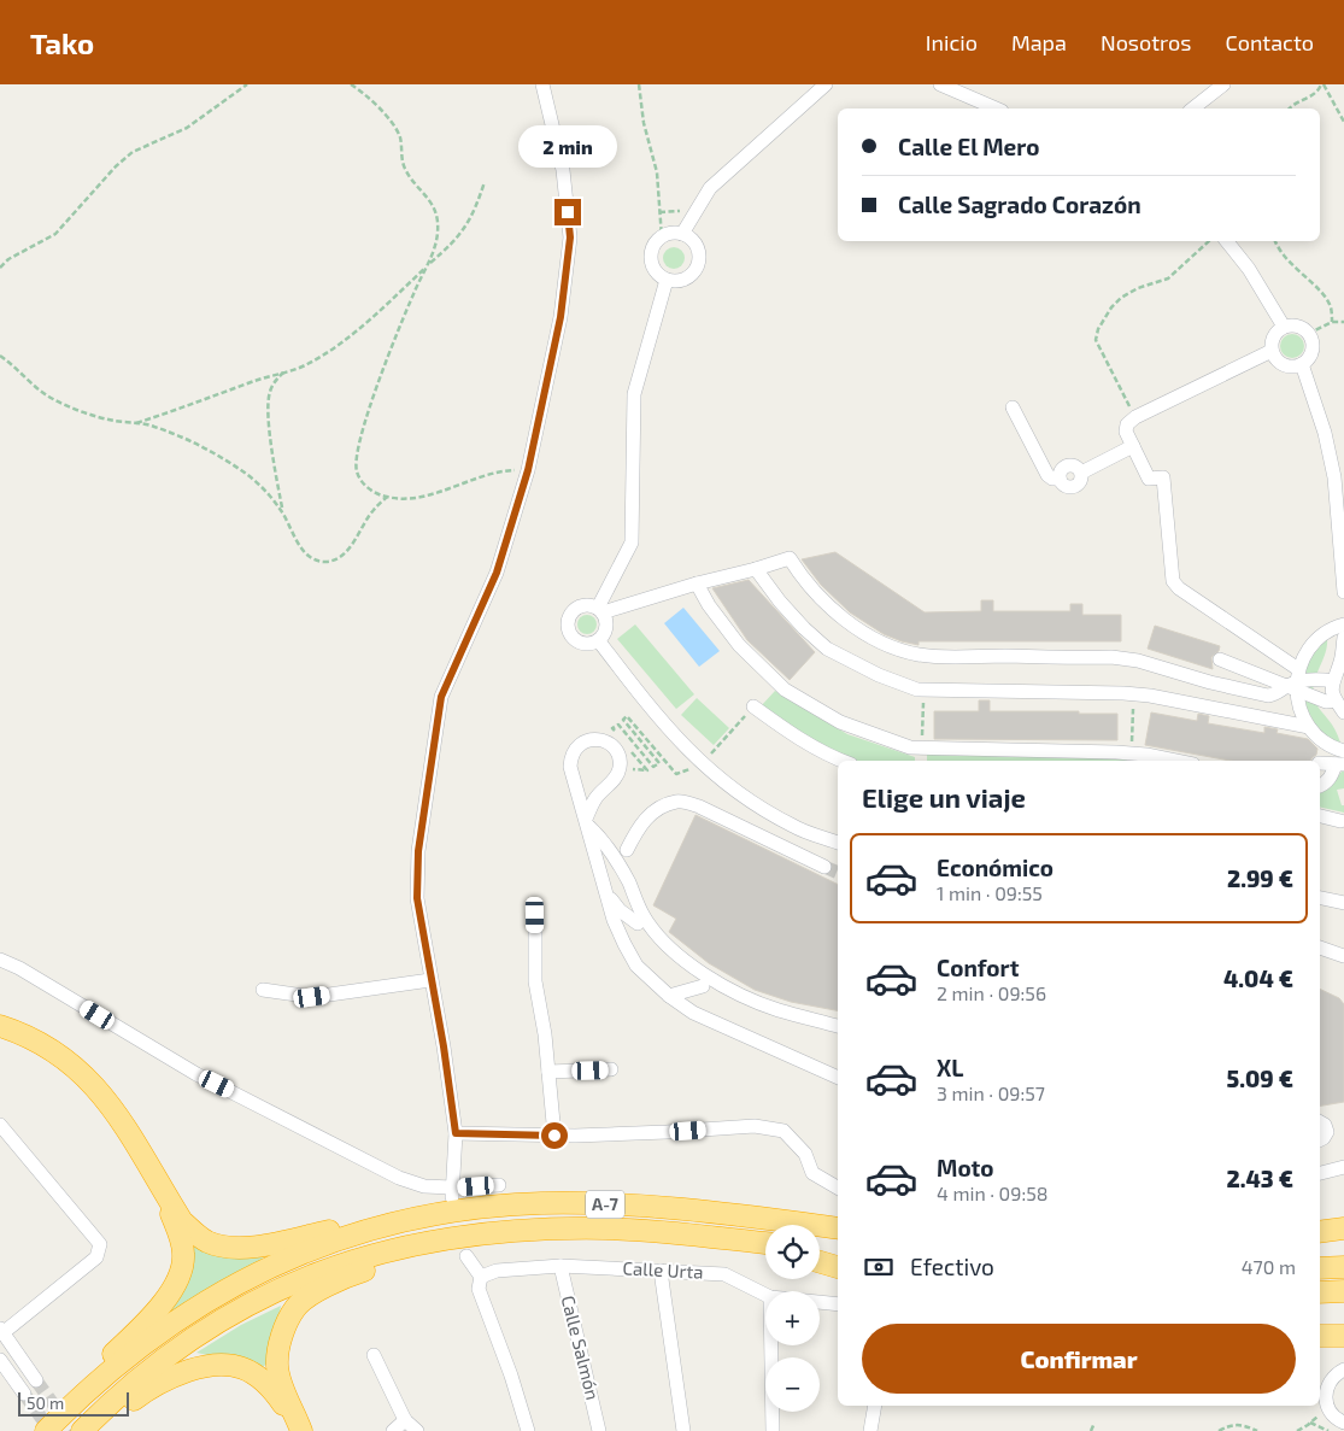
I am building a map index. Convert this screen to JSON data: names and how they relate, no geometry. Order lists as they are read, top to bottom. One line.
{"streets":{"highway":["A-7"],"street":["Calle Urta","Calle Salmón"]},"crossings":[["Calle Urta","Calle Salmón"]],"scale_bar":"50 m","page":{"header":"Tako","nav":["Inicio","Mapa","Nosotros","Contacto"],"banner":["Calle El Mero","Calle Sagrado Corazón"],"bubble":"2 min","heading":"Elige un viaje","list":[{"name":"Económico","note":"1 min · 09:55","value":"2.99 €"},{"name":"Confort","note":"2 min · 09:56","value":"4.04 €"},{"name":"XL","note":"3 min · 09:57","value":"5.09 €"},{"name":"Moto","note":"4 min · 09:58","value":"2.43 €"}],"map_buttons":["+","−"],"pay":["Efectivo","470 m"],"buttons":"Confirmar","scale":"50 m"}}
